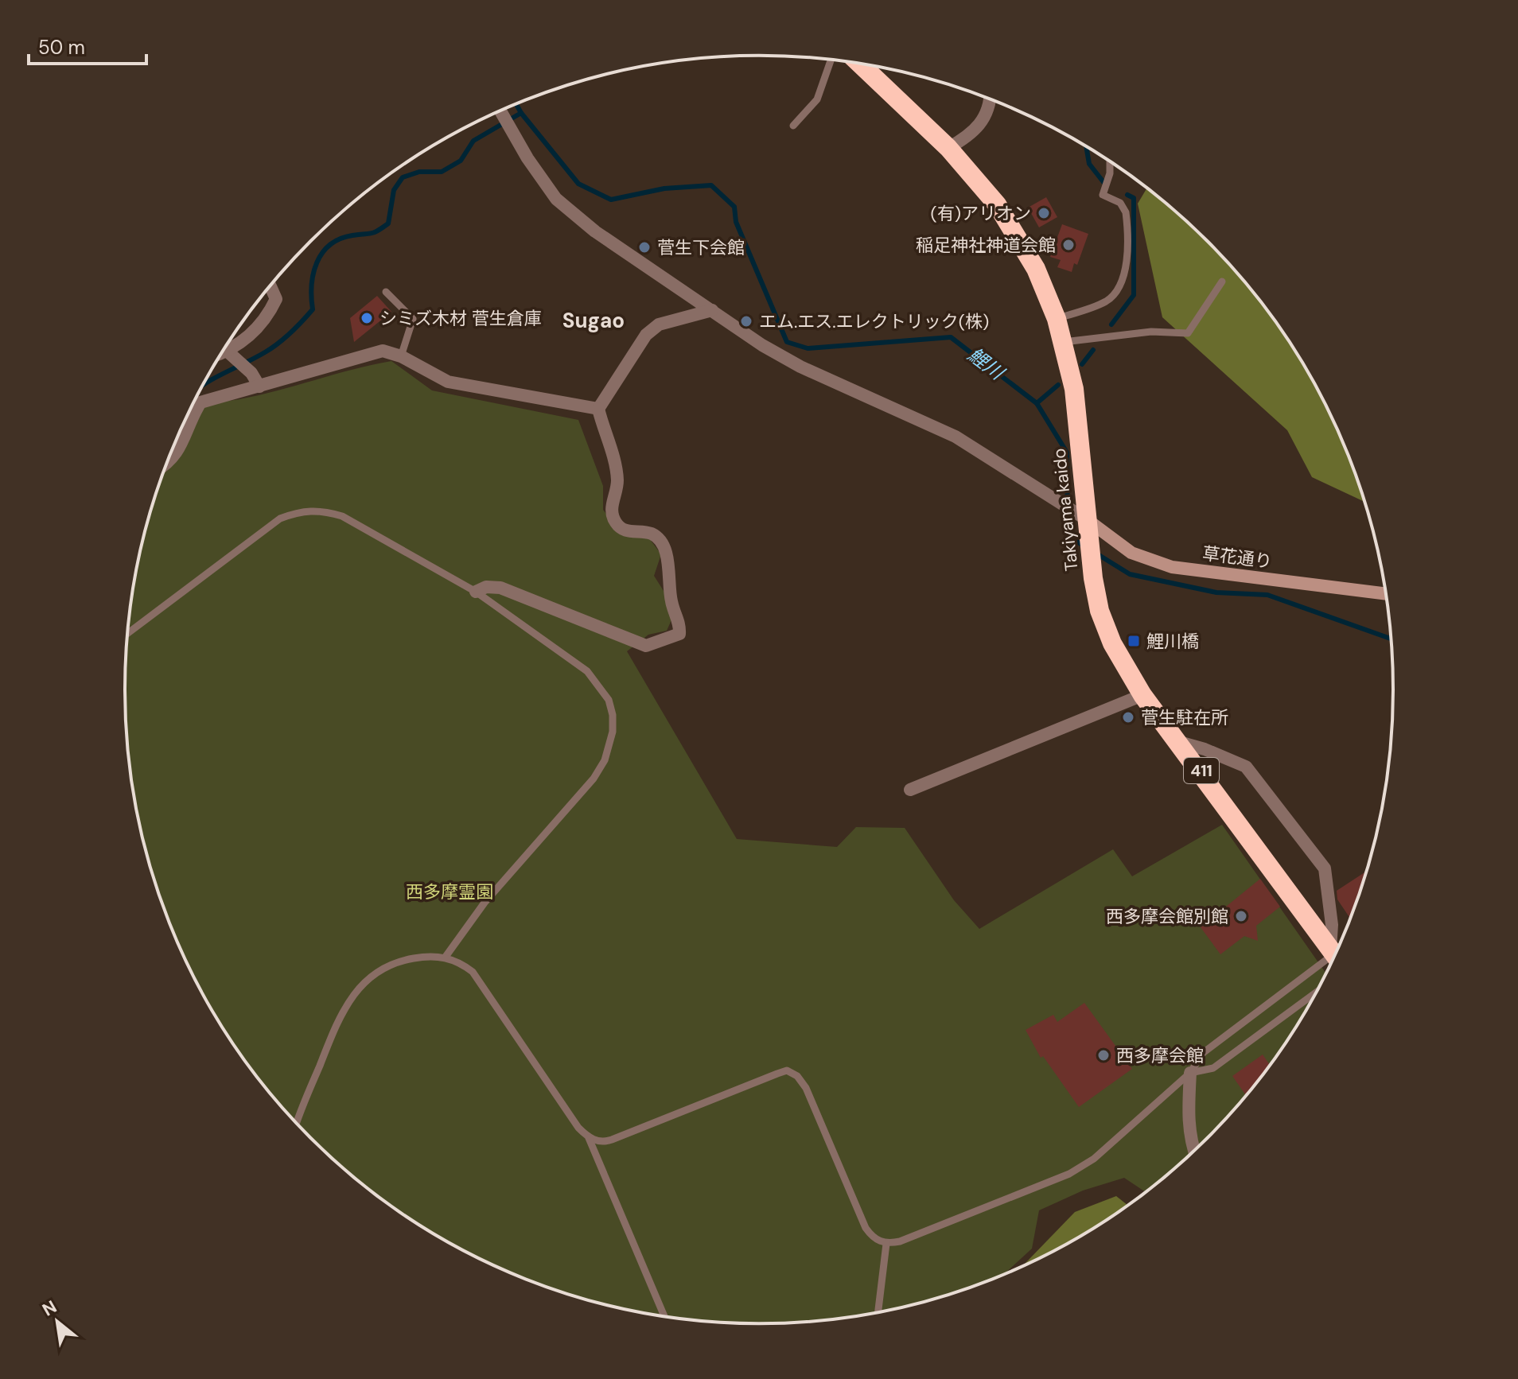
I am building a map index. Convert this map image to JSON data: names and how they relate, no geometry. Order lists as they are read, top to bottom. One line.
{"streets":{"highway":["Takiyama kaido","411"],"street":["草花通り"]},"crossings":[["Takiyama kaido","草花通り"]],"districts":["Sugao"],"water":["鯉川"],"parks":["西多摩霊園"],"places":{"other":["(有)アリオン","稲足神社神道会館","菅生下会館","シミズ木材 菅生倉庫","エム.エス.エレクトリック(株)","菅生駐在所","西多摩会館別館","西多摩会館"],"transit":["鯉川橋"]},"scale_bar":"50 m","north":"top left"}
